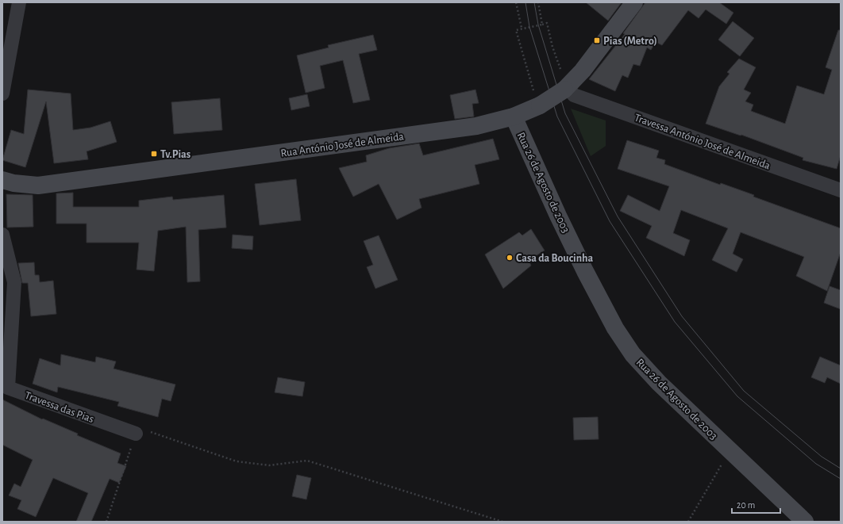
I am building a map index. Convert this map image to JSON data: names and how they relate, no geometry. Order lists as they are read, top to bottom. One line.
{"streets":{"main road":["Rua António José de Almeida","Rua 26 de Agosto de 2003"],"street":["Travessa António José de Almeida","Travessa das Pias"]},"crossings":[["Travessa António José de Almeida","Rua António José de Almeida"],["Rua António José de Almeida","Rua 26 de Agosto de 2003"]],"places":{"transit":["Pias (Metro)","Tv.Pias"],"other":["Casa da Boucinha"]},"scale_bar":"20 m"}
